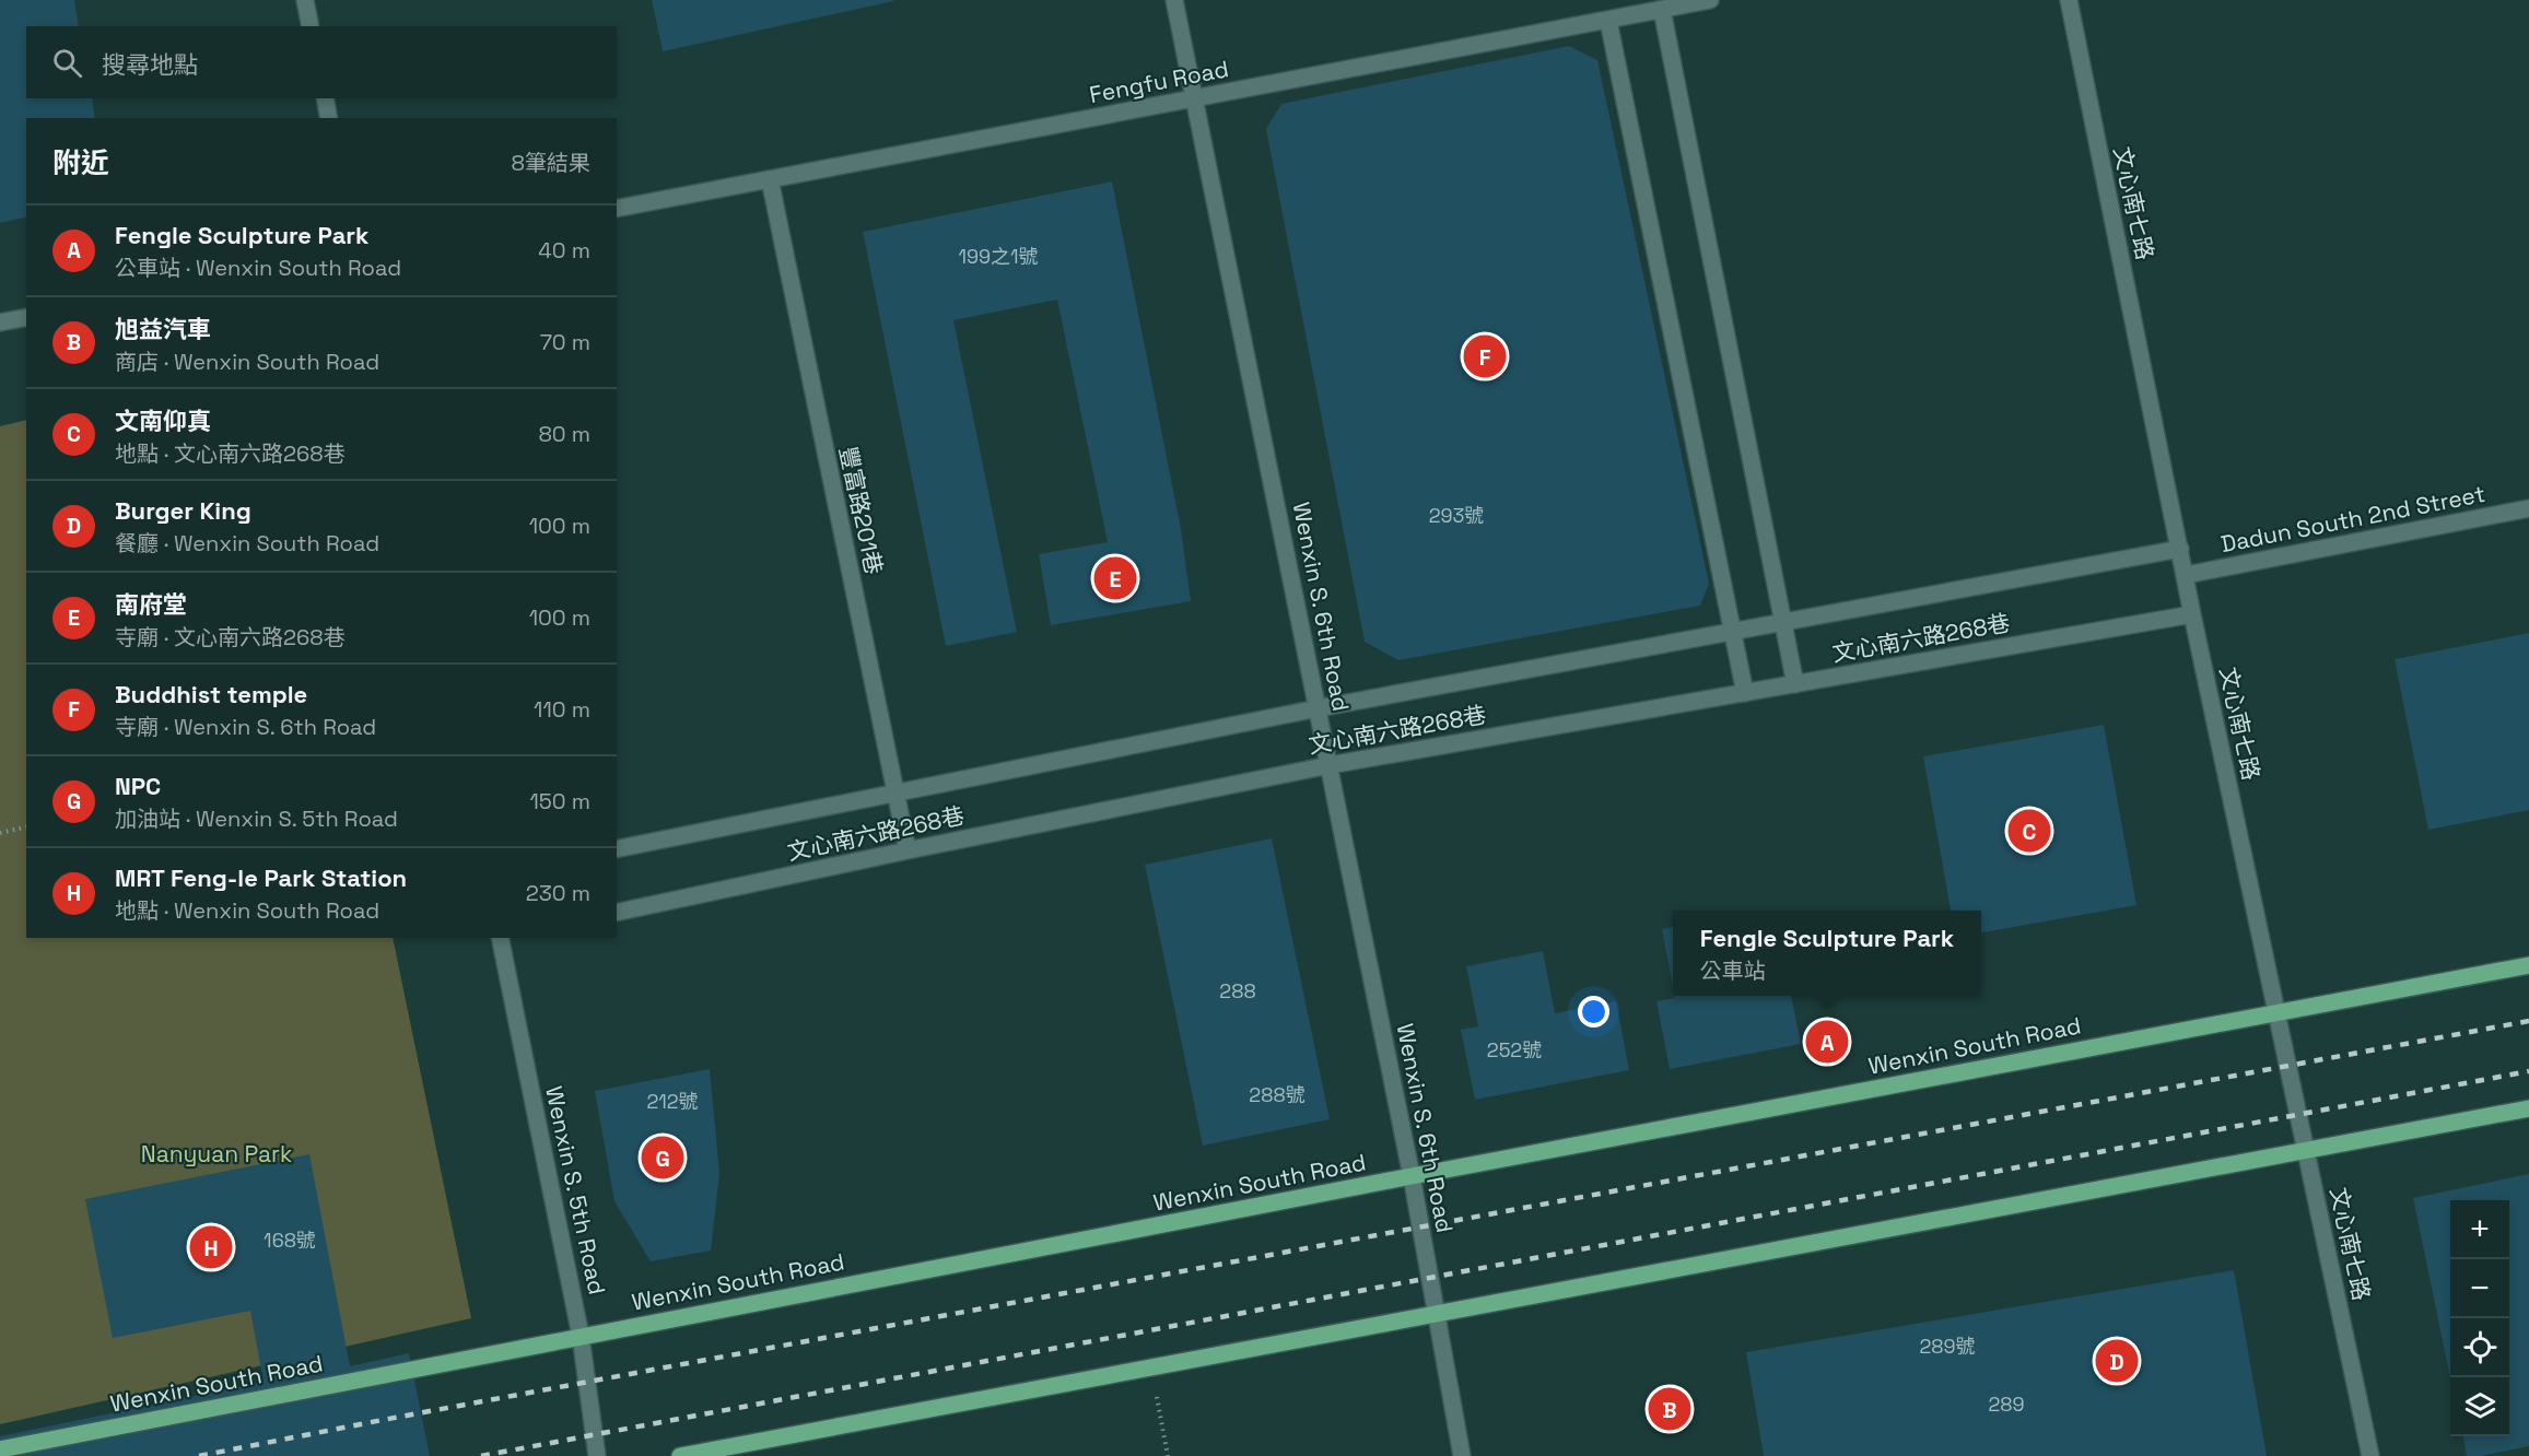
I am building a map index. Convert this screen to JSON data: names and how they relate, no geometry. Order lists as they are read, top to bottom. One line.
{"streets":{"main road":["Wenxin South Road"],"street":["Fengfu Road","文心南七路","豐富路201巷","Dadun South 2nd Street","Wenxin S. 6th Road","文心南六路268巷","Wenxin S. 5th Road"]},"crossings":[["Fengfu Road","豐富路201巷"],["Fengfu Road","Wenxin S. 6th Road"],["文心南七路","Dadun South 2nd Street"],["文心南七路","文心南六路268巷"],["文心南七路","Wenxin South Road"],["豐富路201巷","文心南六路268巷"],["Wenxin S. 6th Road","文心南六路268巷"],["Wenxin S. 6th Road","Wenxin South Road"],["Wenxin South Road","Wenxin S. 5th Road"]],"parks":["Nanyuan Park"],"house_numbers":["199之1號","293號","288","252號","288號","212號","168號","289號","289"],"page":{"search":"搜尋地點","heading":["附近","8筆結果"],"list":[{"mark":"A","name":"Fengle Sculpture Park","note":"公車站 · Wenxin South Road","value":"40 m"},{"mark":"B","name":"旭益汽車","note":"商店 · Wenxin South Road","value":"70 m"},{"mark":"C","name":"文南仰真","note":"地點 · 文心南六路268巷","value":"80 m"},{"mark":"D","name":"Burger King","note":"餐廳 · Wenxin South Road","value":"100 m"},{"mark":"E","name":"南府堂","note":"寺廟 · 文心南六路268巷","value":"100 m"},{"mark":"F","name":"Buddhist temple","note":"寺廟 · Wenxin S. 6th Road","value":"110 m"},{"mark":"G","name":"NPC","note":"加油站 · Wenxin S. 5th Road","value":"150 m"},{"mark":"H","name":"MRT Feng-le Park Station","note":"地點 · Wenxin South Road","value":"230 m"}],"pins":["F","E","C","A","G","H","D","B"],"popup":["Fengle Sculpture Park","公車站"],"map_buttons":["+","−"]}}
